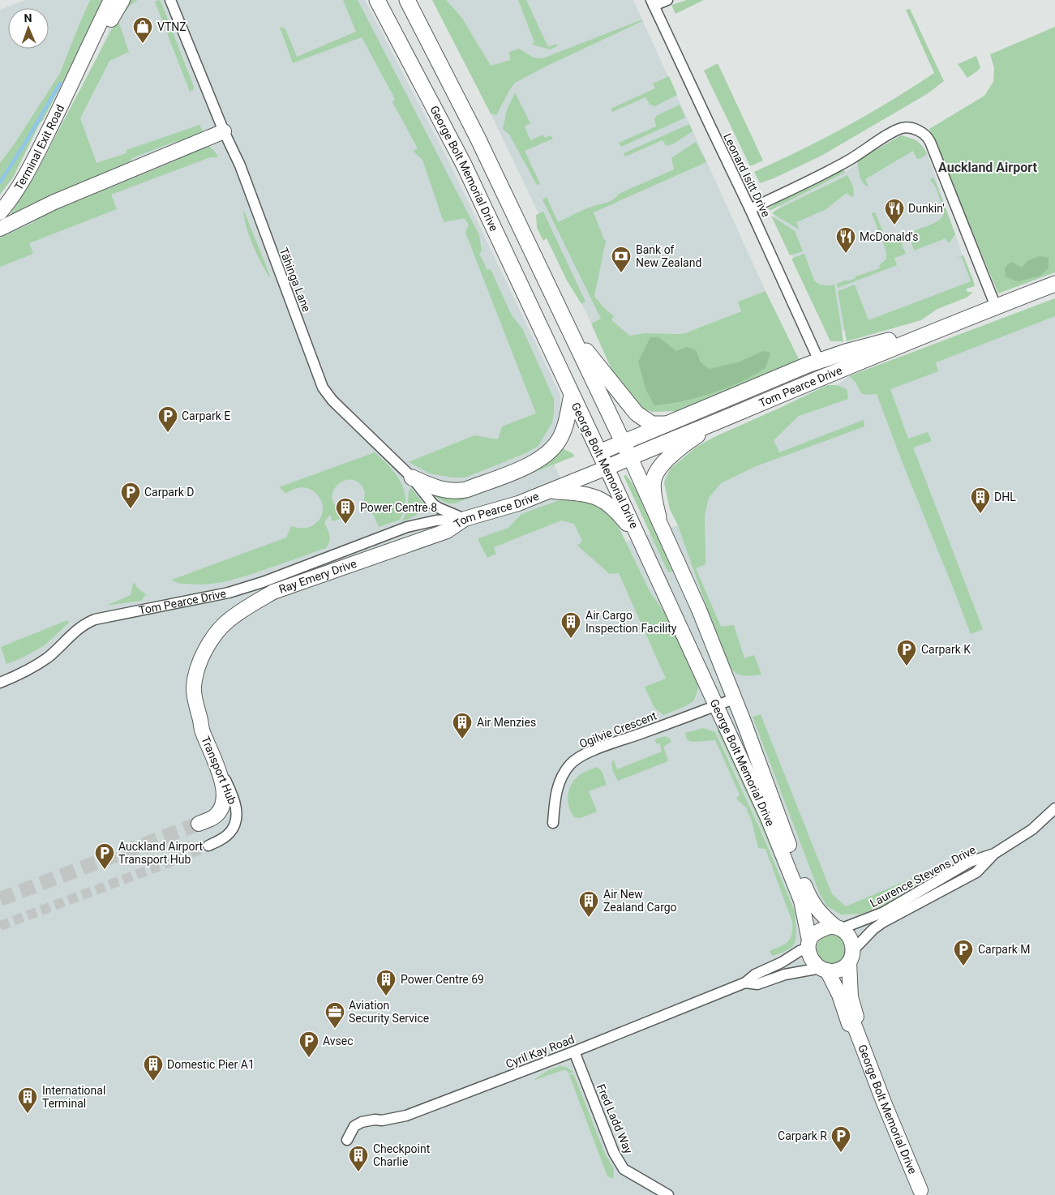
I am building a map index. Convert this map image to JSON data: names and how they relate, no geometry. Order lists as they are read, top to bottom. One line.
{"streets":{"main road":["George Bolt Memorial Drive","Tom Pearce Drive"],"street":["Terminal Exit Road","Leonard Isitt Drive","Tāhinga Lane","Ray Emery Drive","Ogilvie Crescent","Transport Hub","Laurence Stevens Drive","Cyril Kay Road","Fred Ladd Way"]},"crossings":[["George Bolt Memorial Drive","Tom Pearce Drive"],["George Bolt Memorial Drive","Ogilvie Crescent"],["George Bolt Memorial Drive","Laurence Stevens Drive"],["George Bolt Memorial Drive","Cyril Kay Road"],["Leonard Isitt Drive","Tom Pearce Drive"],["Tāhinga Lane","Tom Pearce Drive"],["Tāhinga Lane","Ray Emery Drive"],["Tom Pearce Drive","Ray Emery Drive"],["Ray Emery Drive","Transport Hub"],["Laurence Stevens Drive","Cyril Kay Road"],["Cyril Kay Road","Fred Ladd Way"]],"districts":["Auckland Airport"],"places":{"shop":["VTNZ"],"restaurant":["Dunkin'","McDonald's"],"bank":["Bank of New Zealand"],"parking":["Carpark E","Carpark D","Carpark K","Auckland Airport Transport Hub","Carpark M","Avsec","Carpark R"],"building":["DHL","Power Centre 8","Air Cargo Inspection Facility","Air Menzies","Air New Zealand Cargo","Power Centre 69","Domestic Pier A1","International Terminal","Checkpoint Charlie"],"office":["Aviation Security Service"]},"north":"top"}
